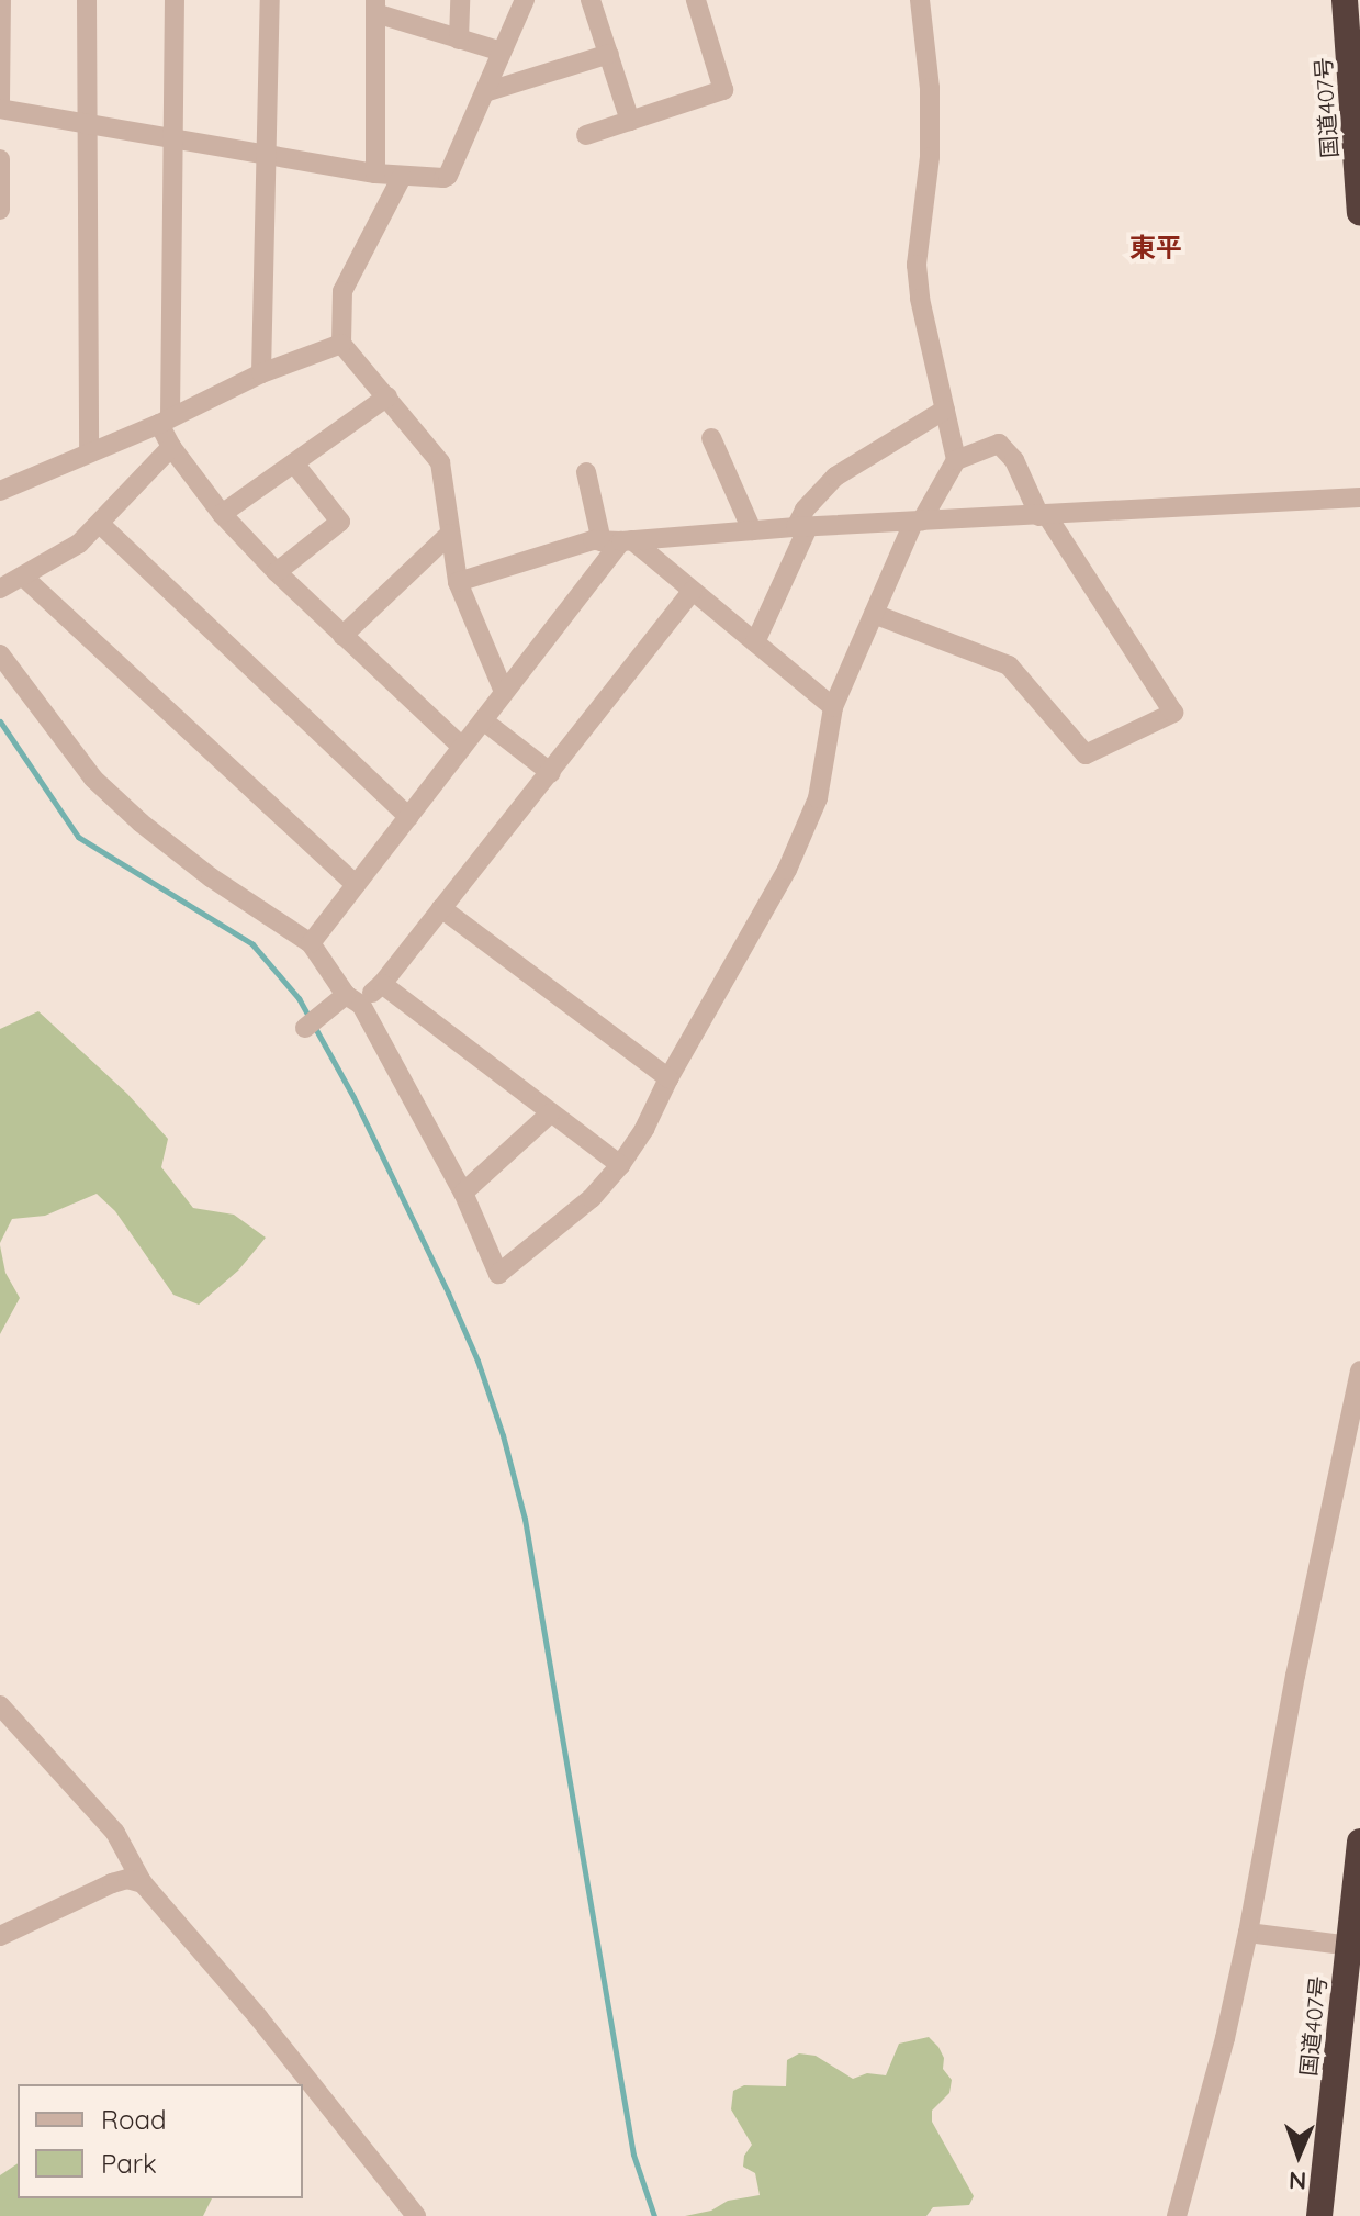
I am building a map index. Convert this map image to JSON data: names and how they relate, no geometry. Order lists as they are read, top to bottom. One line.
{"streets":{"highway":["国道407号"]},"districts":["東平"],"legend":["Road","Park"],"north":"bottom"}
